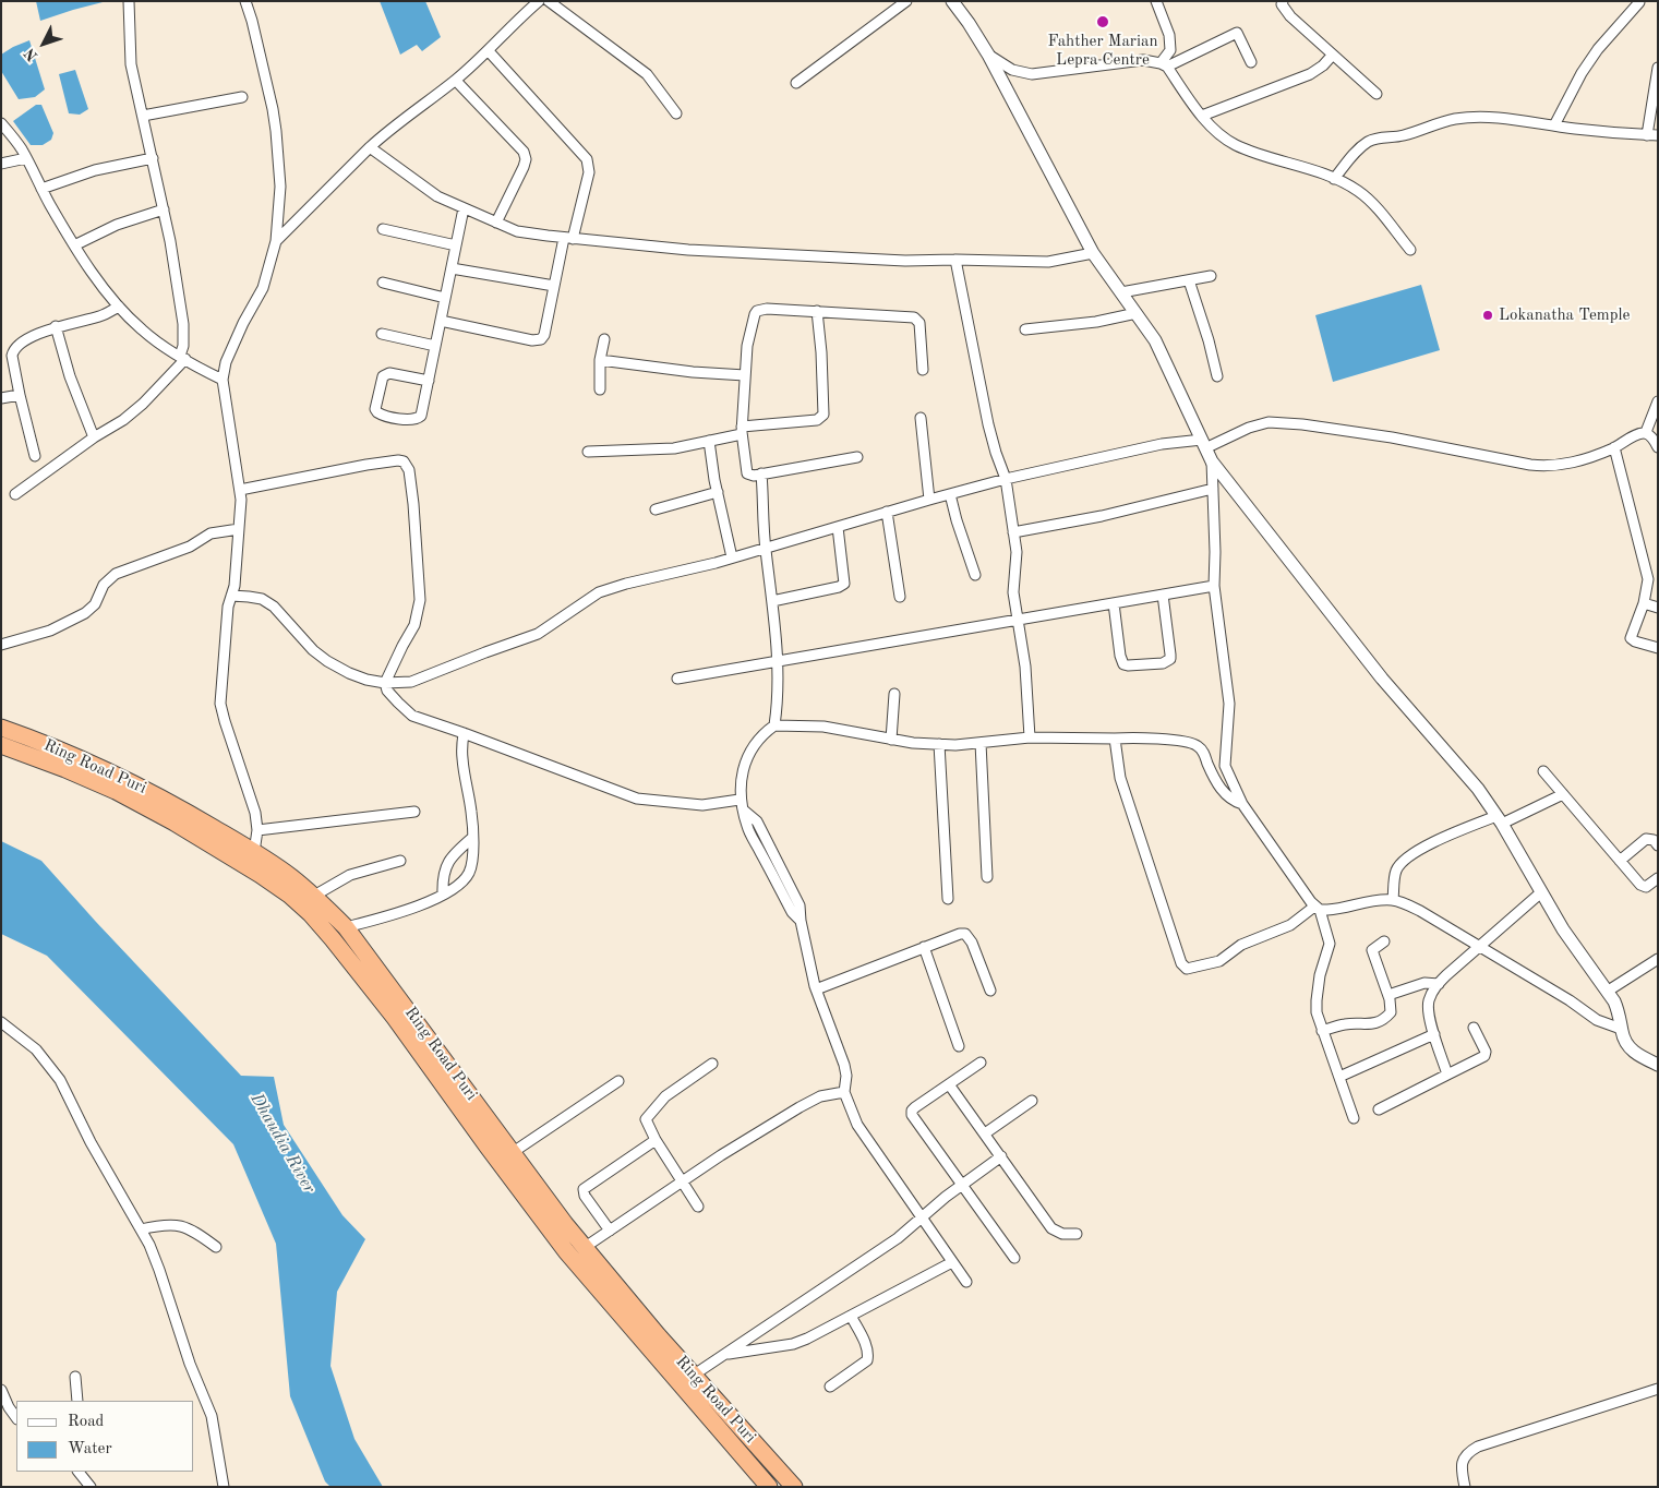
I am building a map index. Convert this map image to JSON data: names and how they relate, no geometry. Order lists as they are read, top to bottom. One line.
{"streets":{"highway":["Ring Road Puri"]},"water":["Dhaudia River"],"places":["Fahther Marian Lepra Centre","Lokanatha Temple"],"legend":["Road","Water"],"north":"bottom left"}
